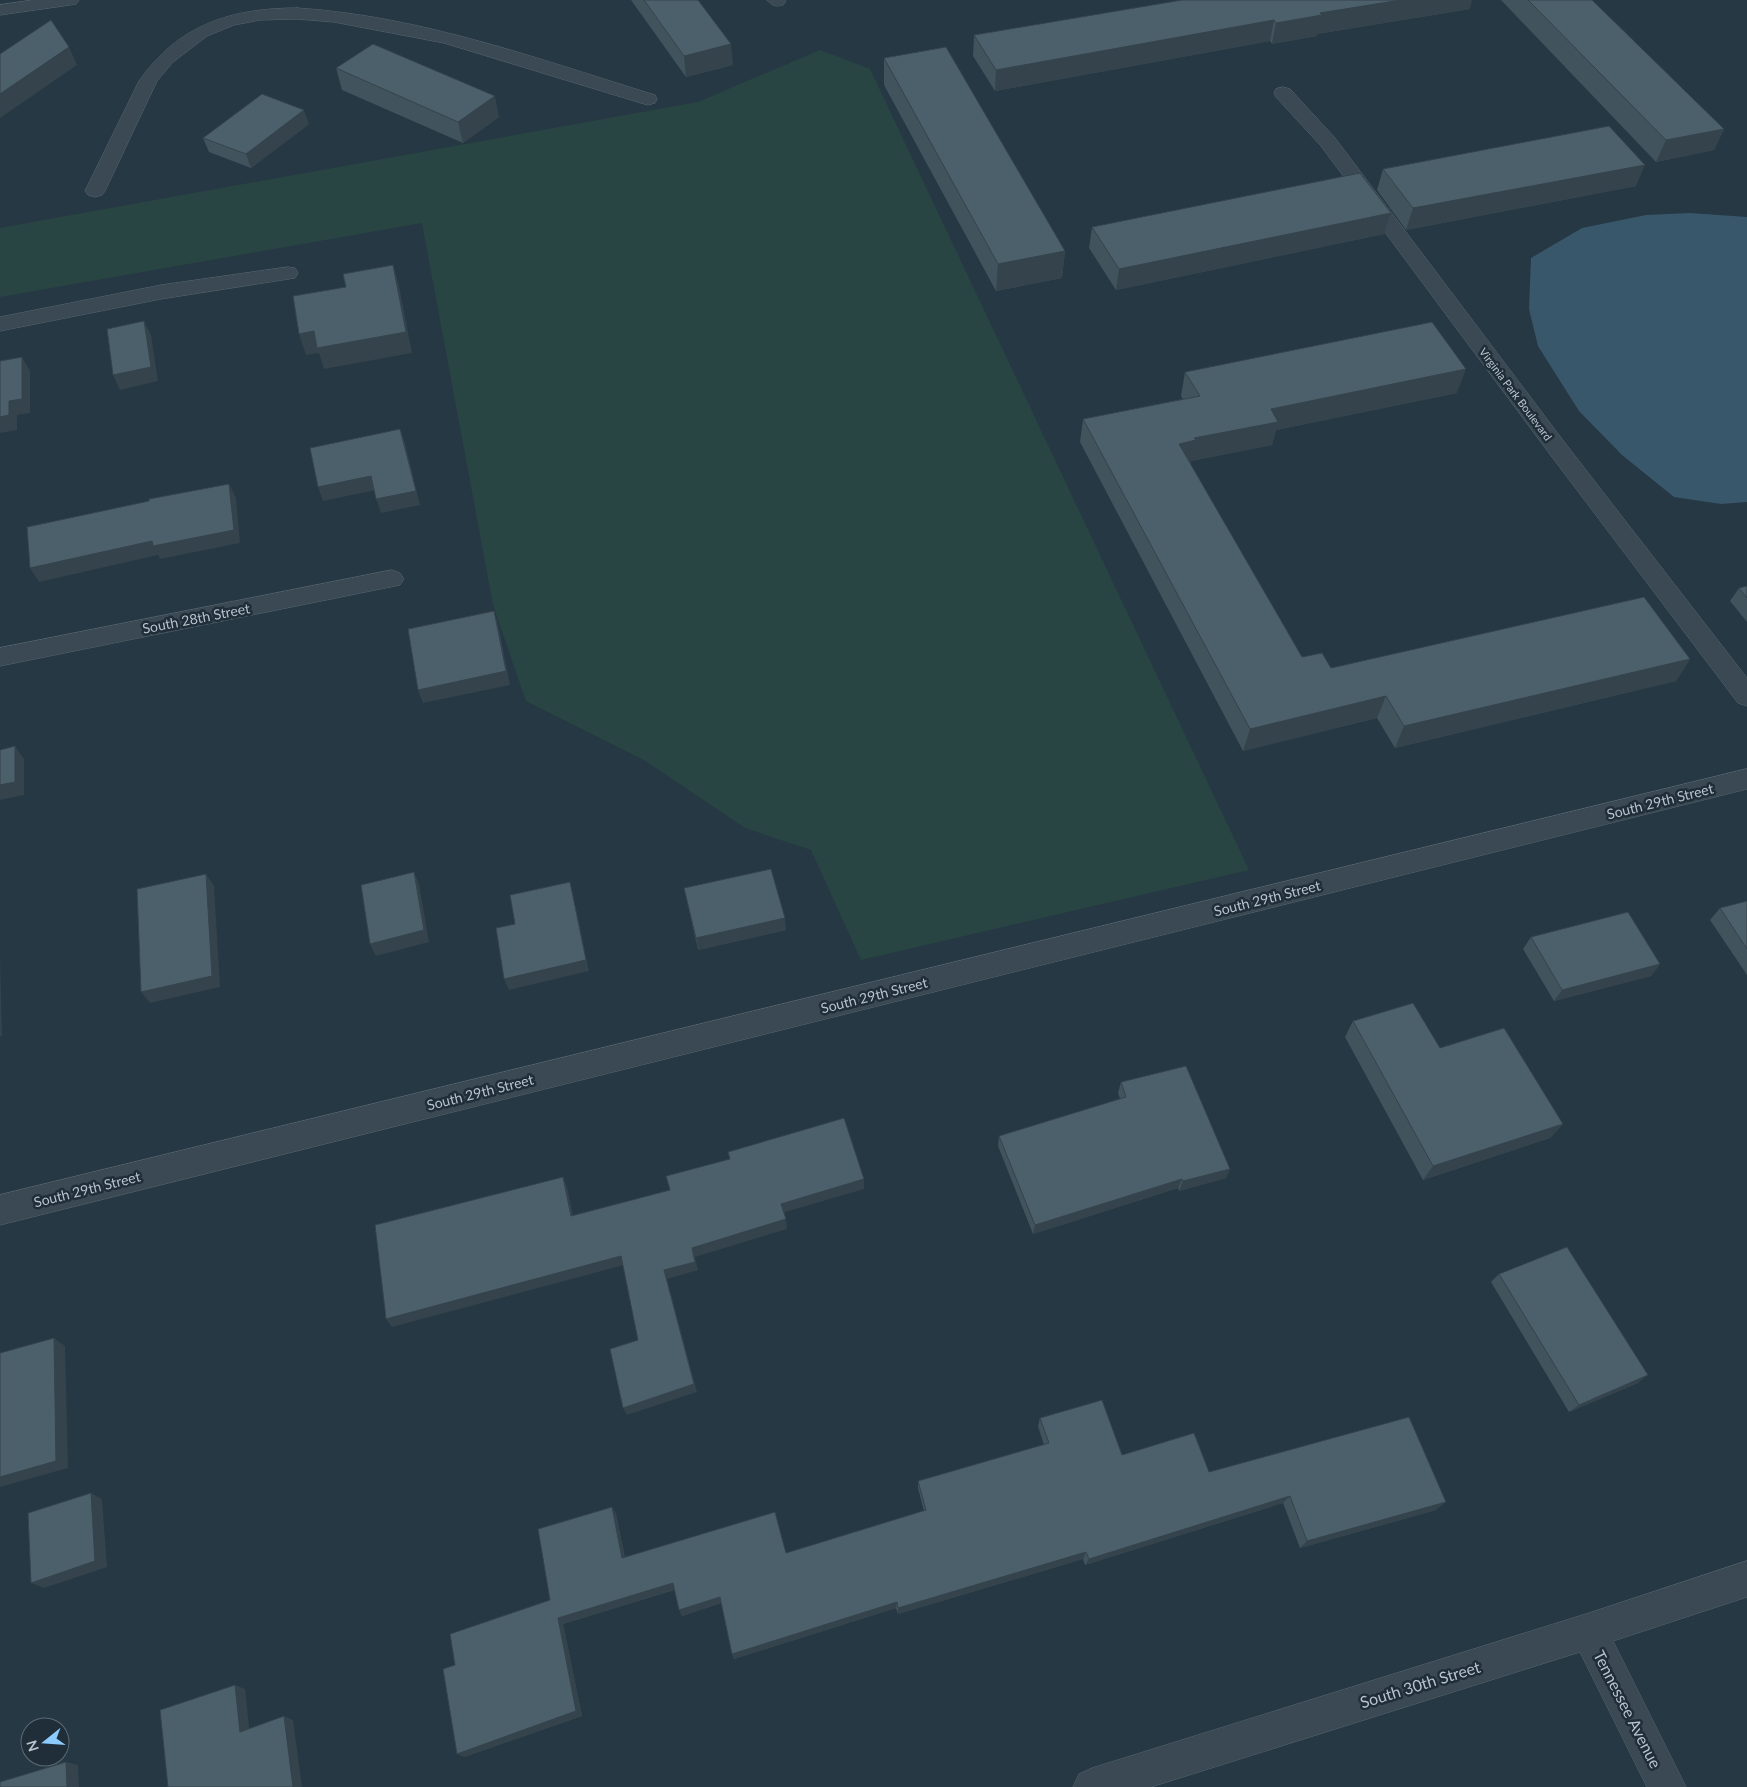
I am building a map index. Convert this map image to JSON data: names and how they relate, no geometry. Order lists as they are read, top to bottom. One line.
{"streets":{"street":["Virginia Park Boulevard","South 28th Street","South 29th Street","South 30th Street","Tennessee Avenue"]},"crossings":[["South 30th Street","Tennessee Avenue"]],"north":"left"}
